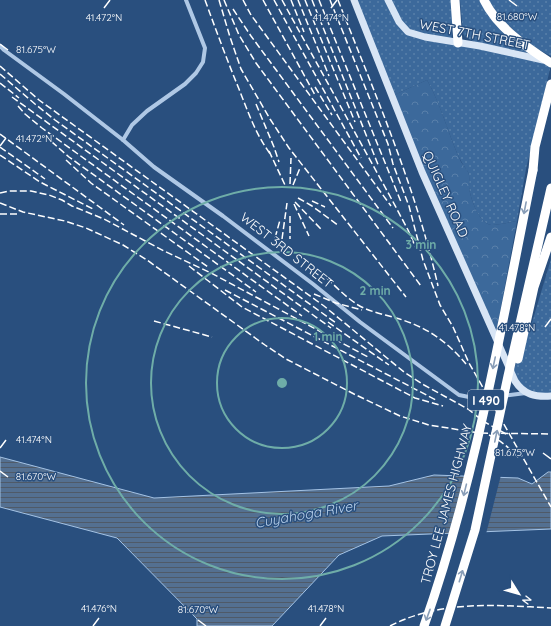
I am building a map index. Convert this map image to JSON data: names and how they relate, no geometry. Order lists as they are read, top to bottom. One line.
{"streets":{"highway":["I 490","TROY LEE JAMES HIGHWAY"],"street":["WEST 7TH STREET","QUIGLEY ROAD","WEST 3RD STREET"]},"crossings":[["QUIGLEY ROAD","WEST 3RD STREET"]],"water":["Cuyahoga River"],"north":"bottom right","coordinates":["81.680°W","41.472°N","41.474°N","81.675°W","41.478°N","81.670°W","41.476°N"],"rings":["3 min","2 min","1 min"]}
